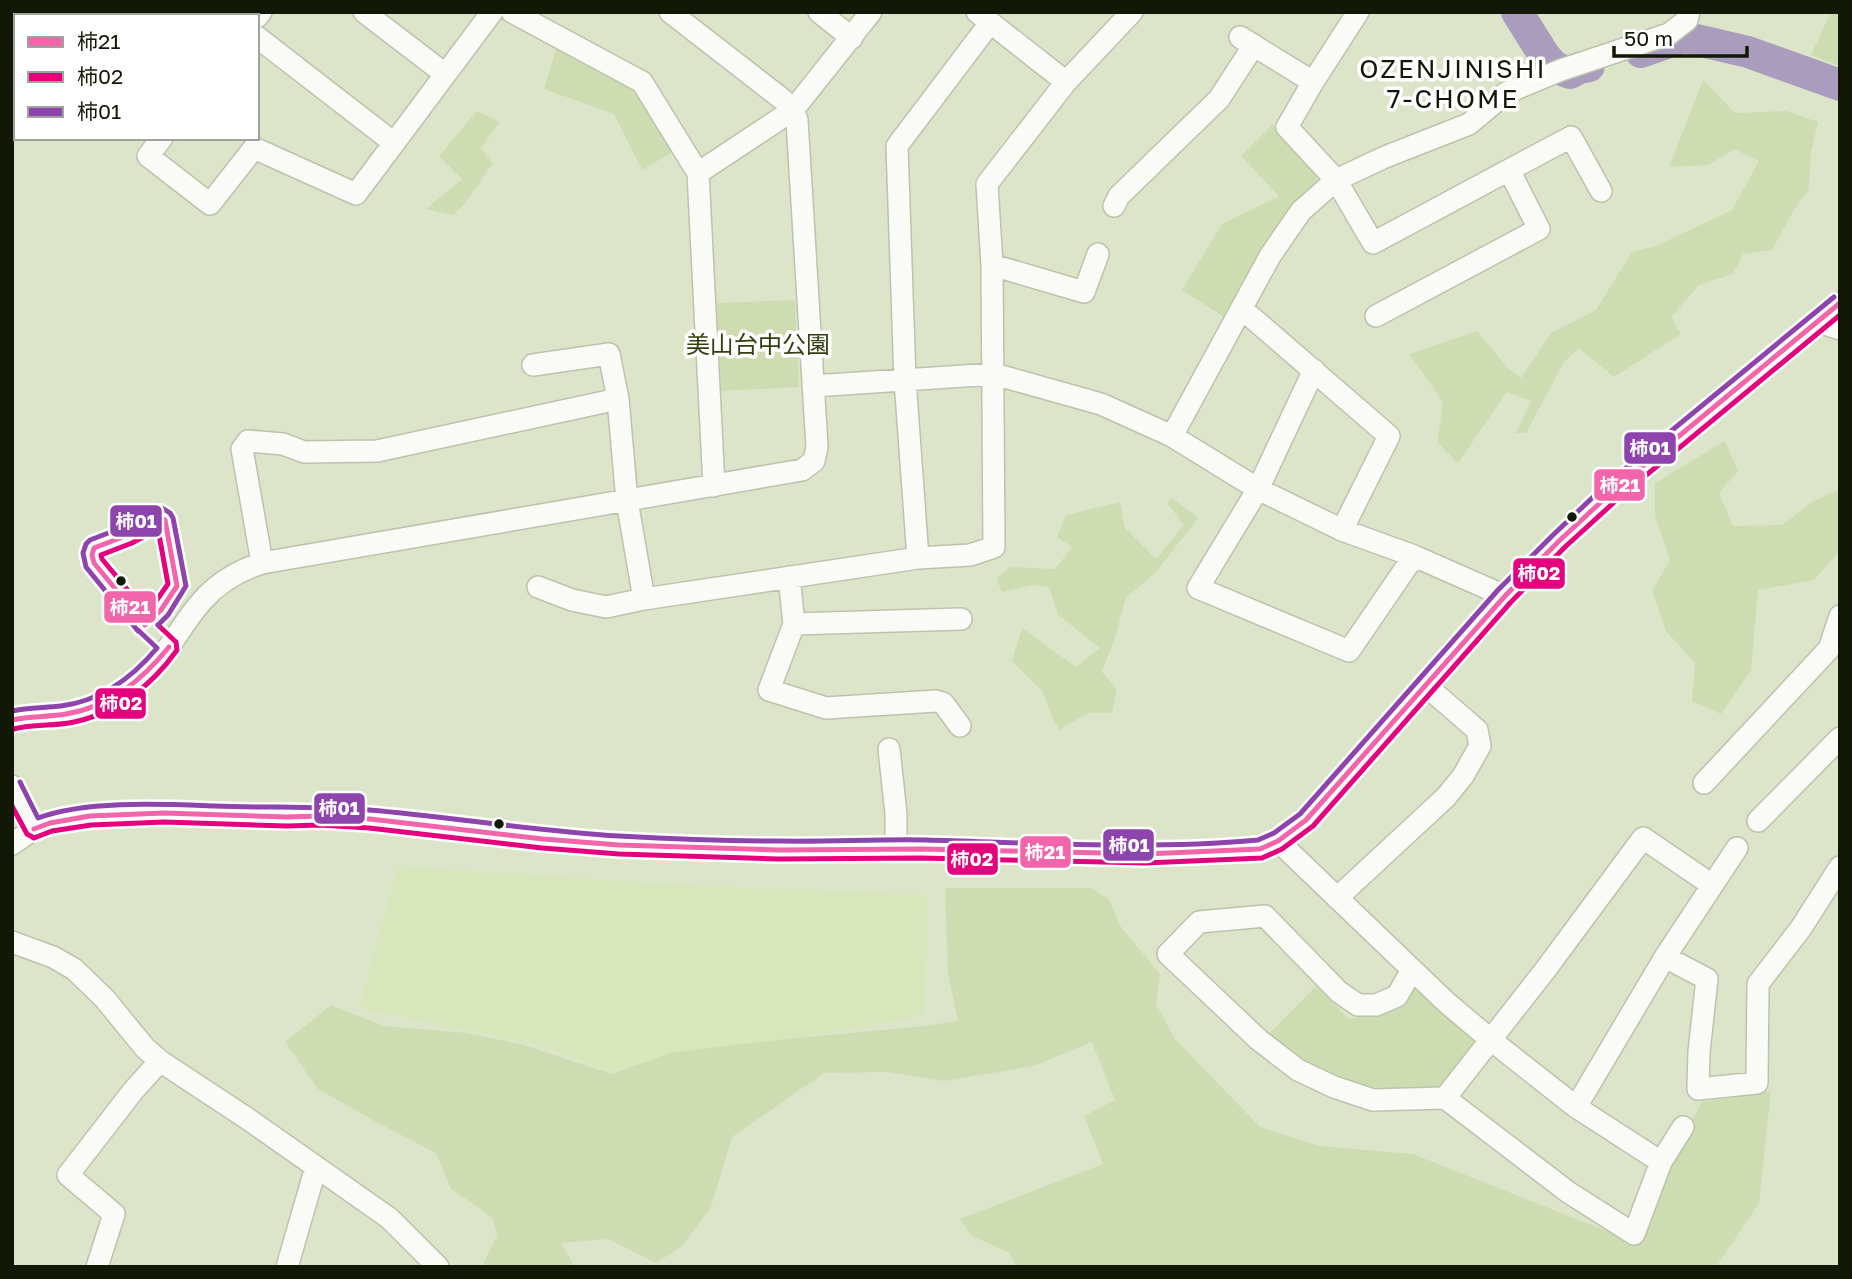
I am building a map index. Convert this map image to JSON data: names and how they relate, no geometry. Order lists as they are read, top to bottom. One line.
{"districts":["OZENJINISHI 7-CHOME"],"parks":["美山台中公園"],"lines":["transit line 柿01","transit line 柿21","transit line 柿02"],"legend":["柿21","柿02","柿01"],"scale_bar":"50 m"}
